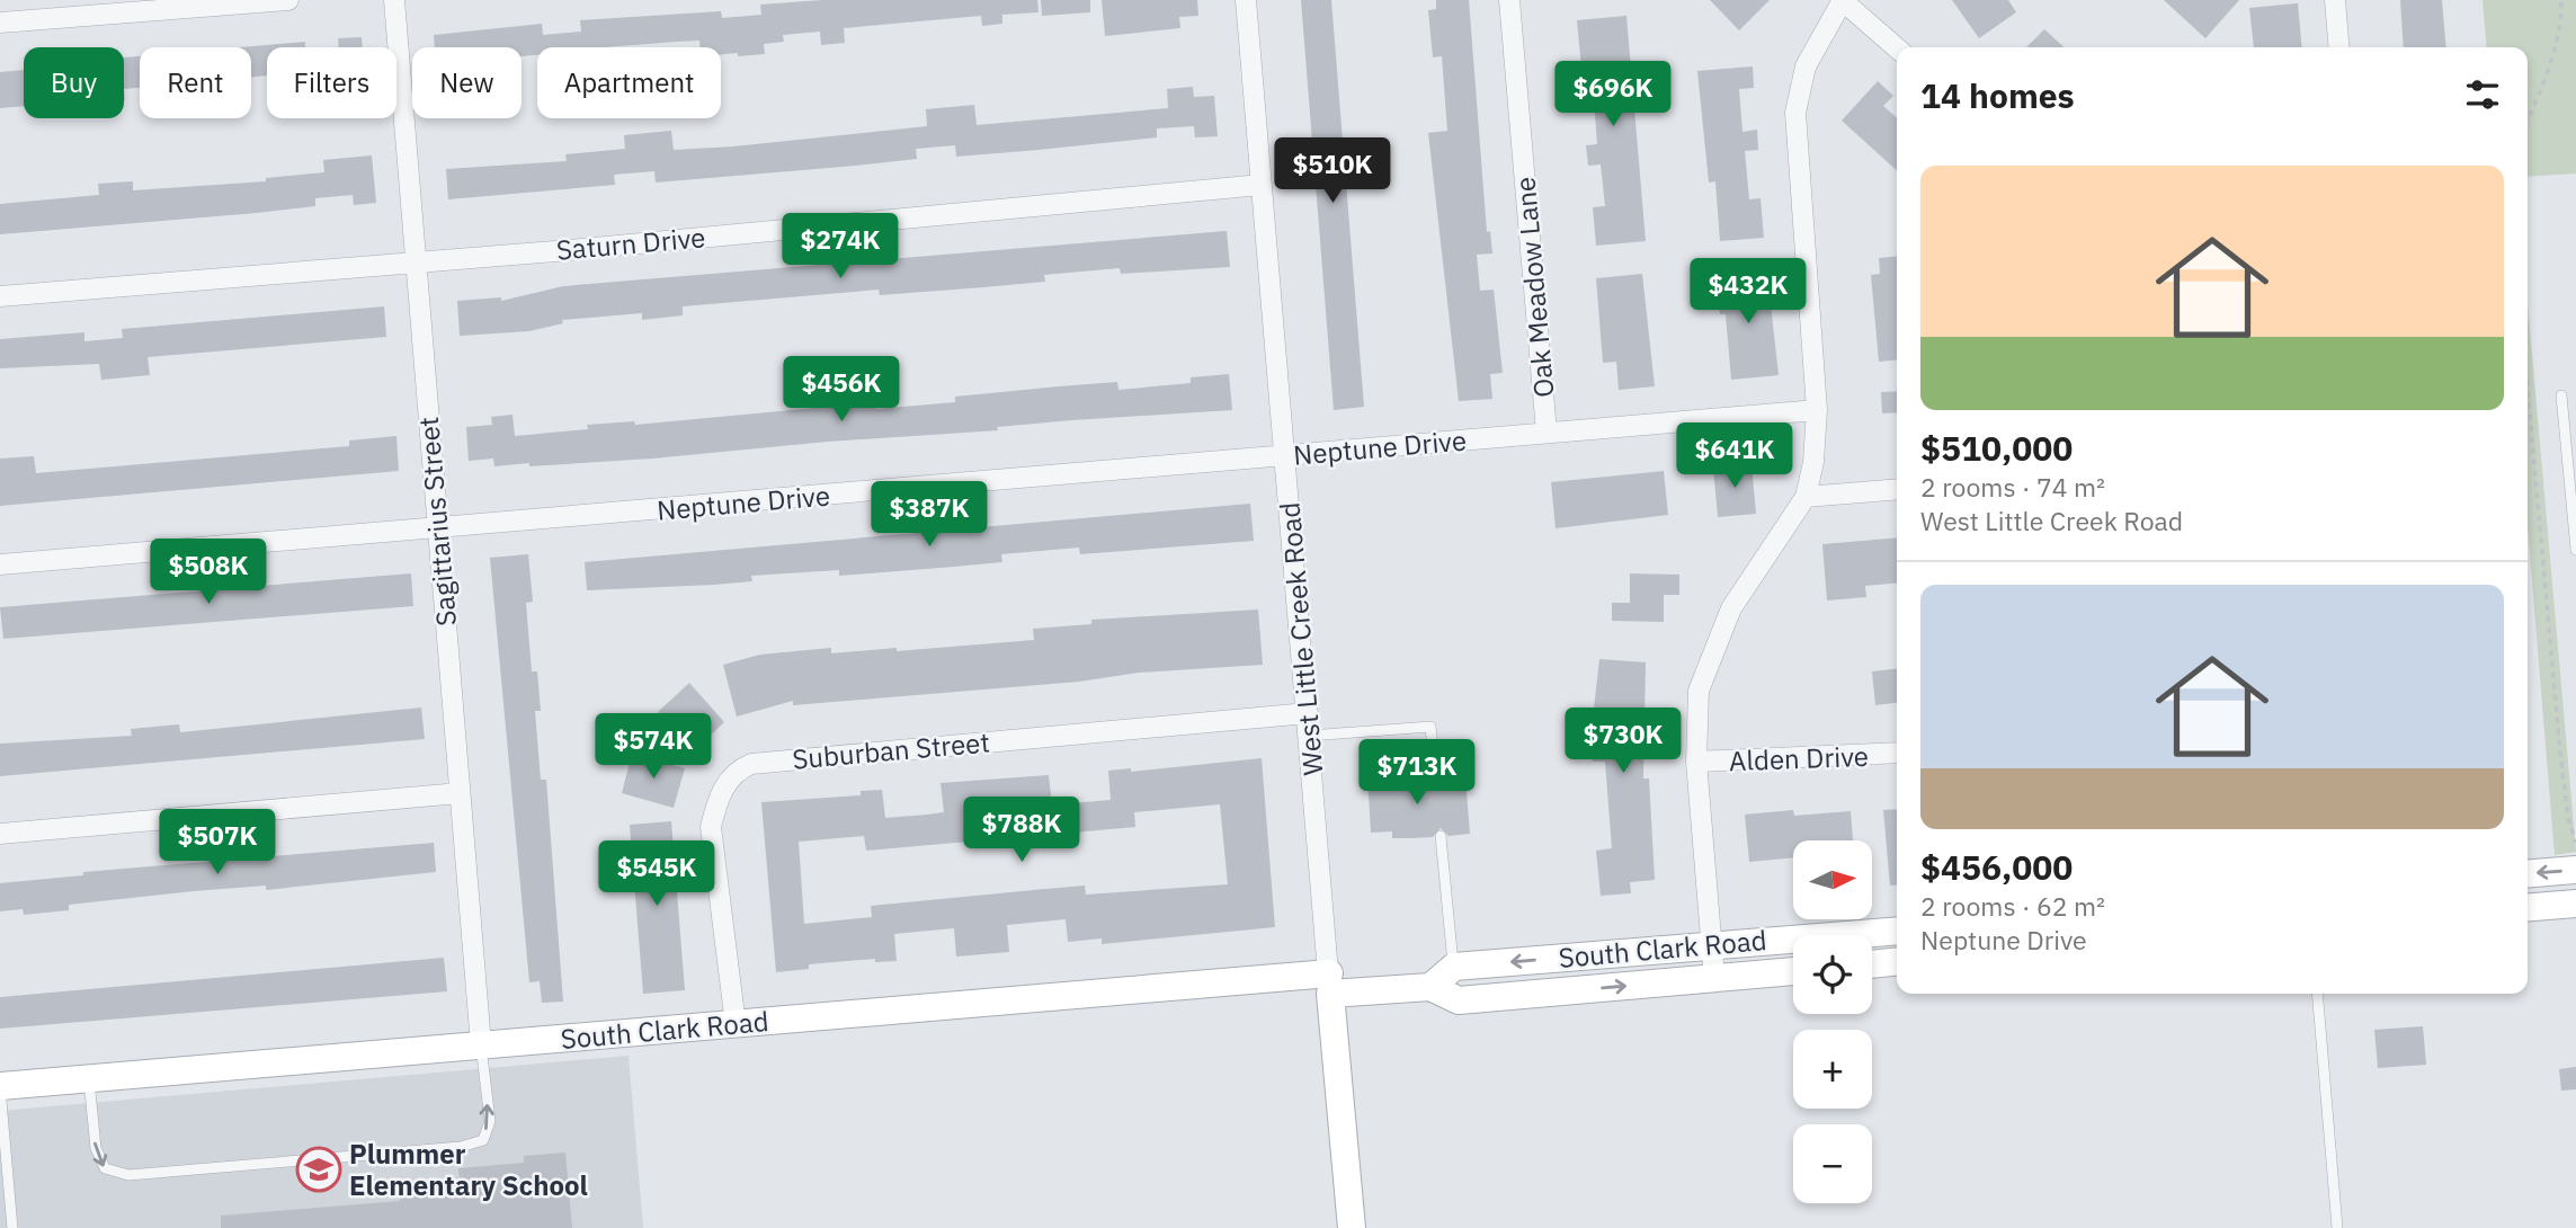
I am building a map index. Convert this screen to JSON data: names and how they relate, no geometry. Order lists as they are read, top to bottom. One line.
{"streets":{"street":["Saturn Drive","Oak Meadow Lane","Neptune Drive","Sagittarius Street","West Little Creek Road","Suburban Street","Alden Drive","South Clark Road"]},"crossings":[["Saturn Drive","Sagittarius Street"],["Saturn Drive","West Little Creek Road"],["Oak Meadow Lane","Neptune Drive"],["Neptune Drive","Sagittarius Street"],["Neptune Drive","West Little Creek Road"],["Sagittarius Street","South Clark Road"],["West Little Creek Road","Suburban Street"],["West Little Creek Road","South Clark Road"],["Suburban Street","South Clark Road"]],"places":{"school or university":["Plummer Elementary School"]},"north":"right","page":{"chip":["Buy","Rent","Filters","New","Apartment"],"heading":"14 homes","price":["$696K","$510K","$274K","$432K","$456K","$641K","$387K","$508K","$730K","$574K","$713K","$788K","$507K","$545K"],"list":[{"name":"$510,000","note":"2 rooms · 74 m² · West Little Creek Road"},{"name":"$456,000","note":"2 rooms · 62 m² · Neptune Drive"}],"map_buttons":["+","−"]}}
